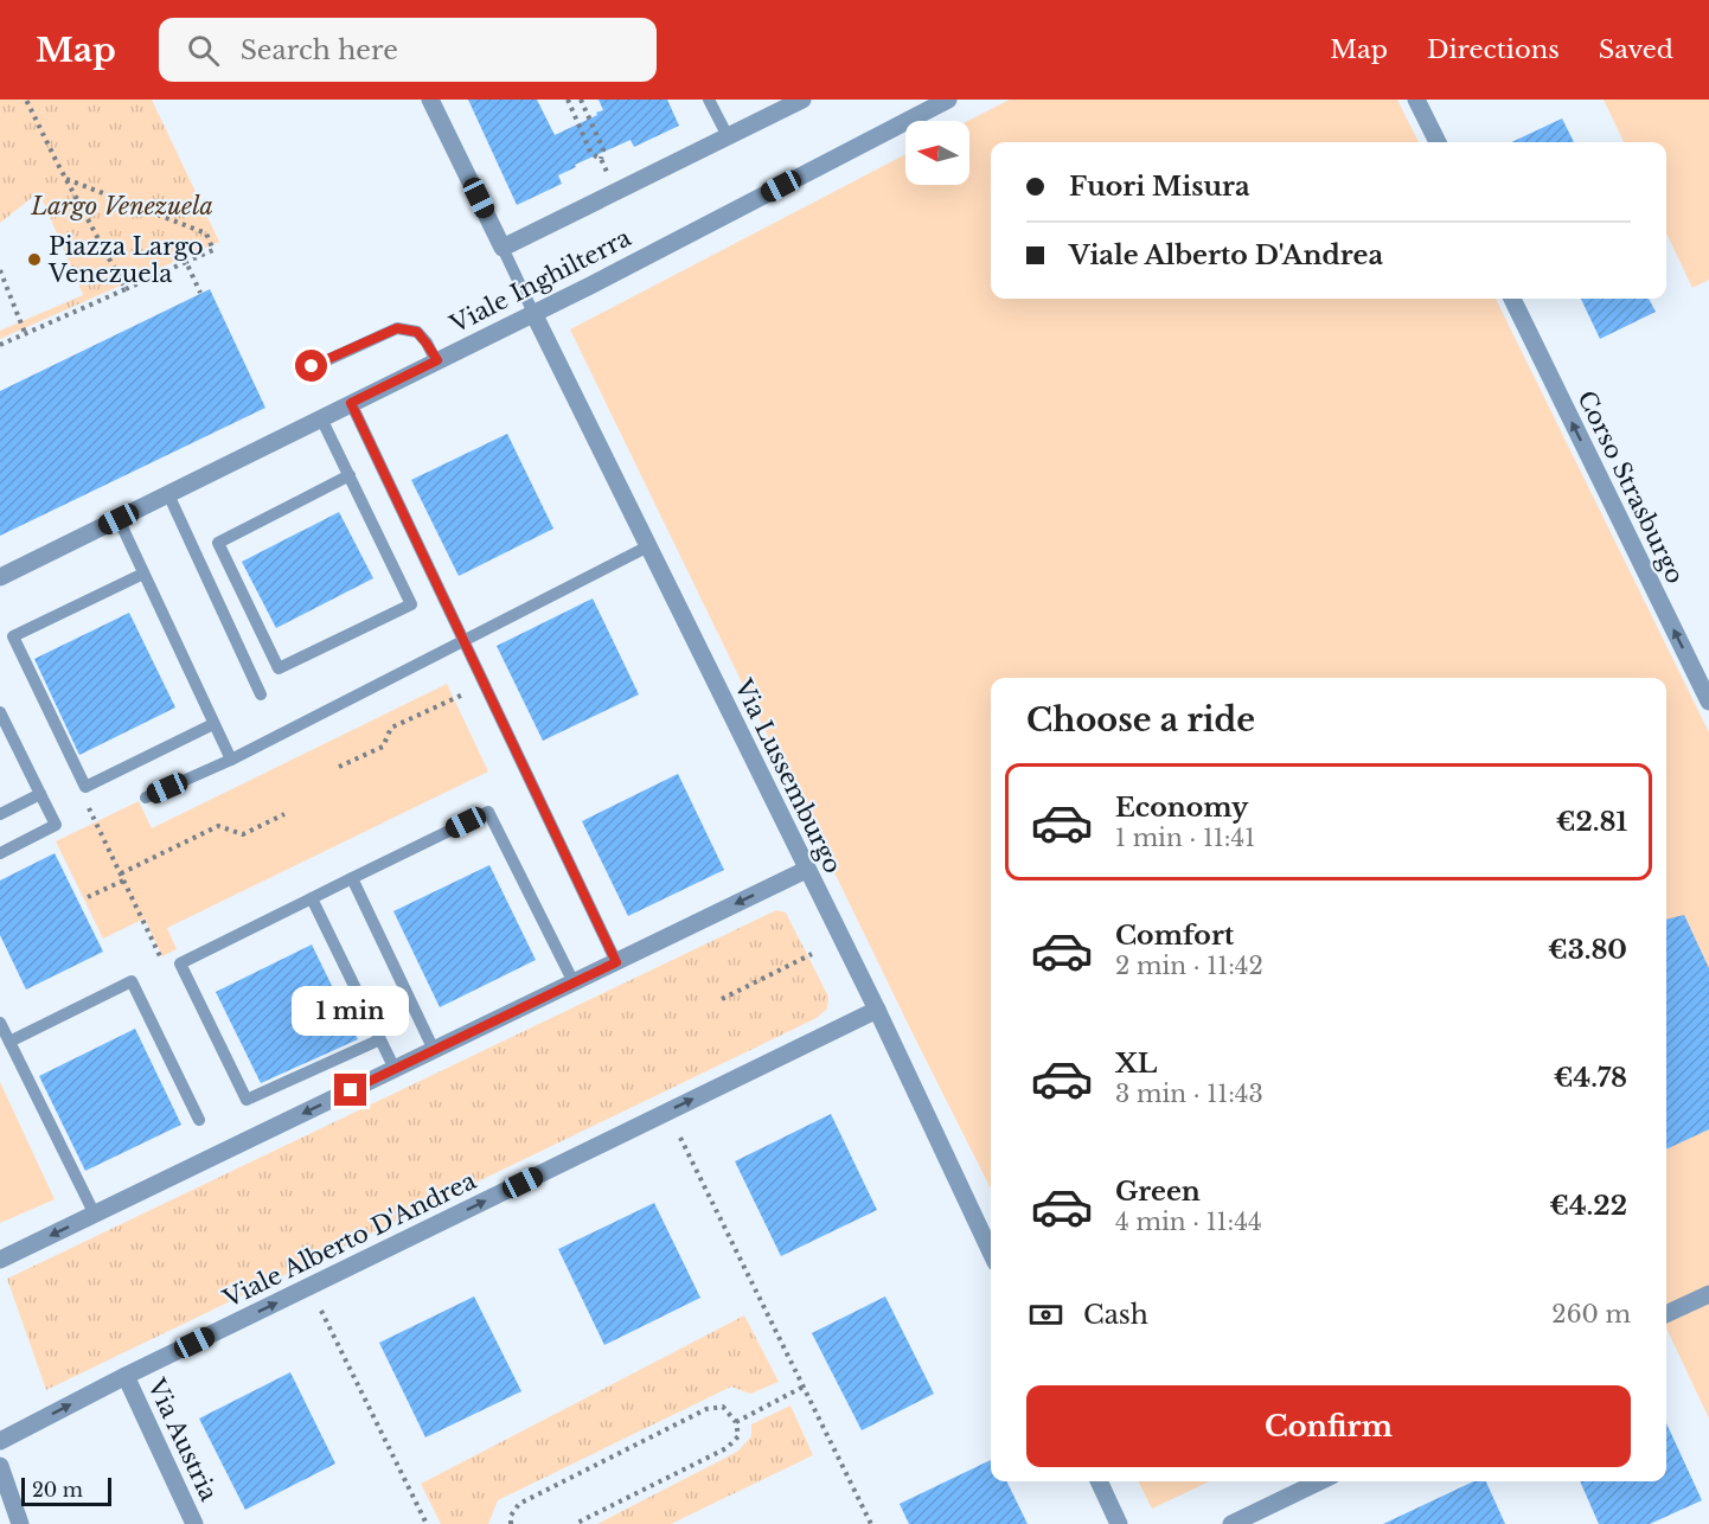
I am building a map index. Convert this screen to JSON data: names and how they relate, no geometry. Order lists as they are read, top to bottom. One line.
{"streets":{"street":["Viale Inghilterra","Corso Strasburgo","Via Lussemburgo","Viale Alberto D'Andrea","Via Austria"]},"crossings":[["Viale Inghilterra","Via Lussemburgo"],["Via Lussemburgo","Viale Alberto D'Andrea"],["Viale Alberto D'Andrea","Via Austria"]],"one_way":["Corso Strasburgo"],"parks":["Largo Venezuela"],"places":["Piazza Largo Venezuela"],"scale_bar":"20 m","north":"left","page":{"header":"Map","search":"Search here","nav":["Map","Directions","Saved"],"banner":["Fuori Misura","Viale Alberto D'Andrea"],"heading":"Choose a ride","list":[{"name":"Economy","note":"1 min · 11:41","value":"€2.81"},{"name":"Comfort","note":"2 min · 11:42","value":"€3.80"},{"name":"XL","note":"3 min · 11:43","value":"€4.78"},{"name":"Green","note":"4 min · 11:44","value":"€4.22"}],"bubble":"1 min","pay":["Cash","260 m"],"buttons":"Confirm","scale":"20 m"}}
